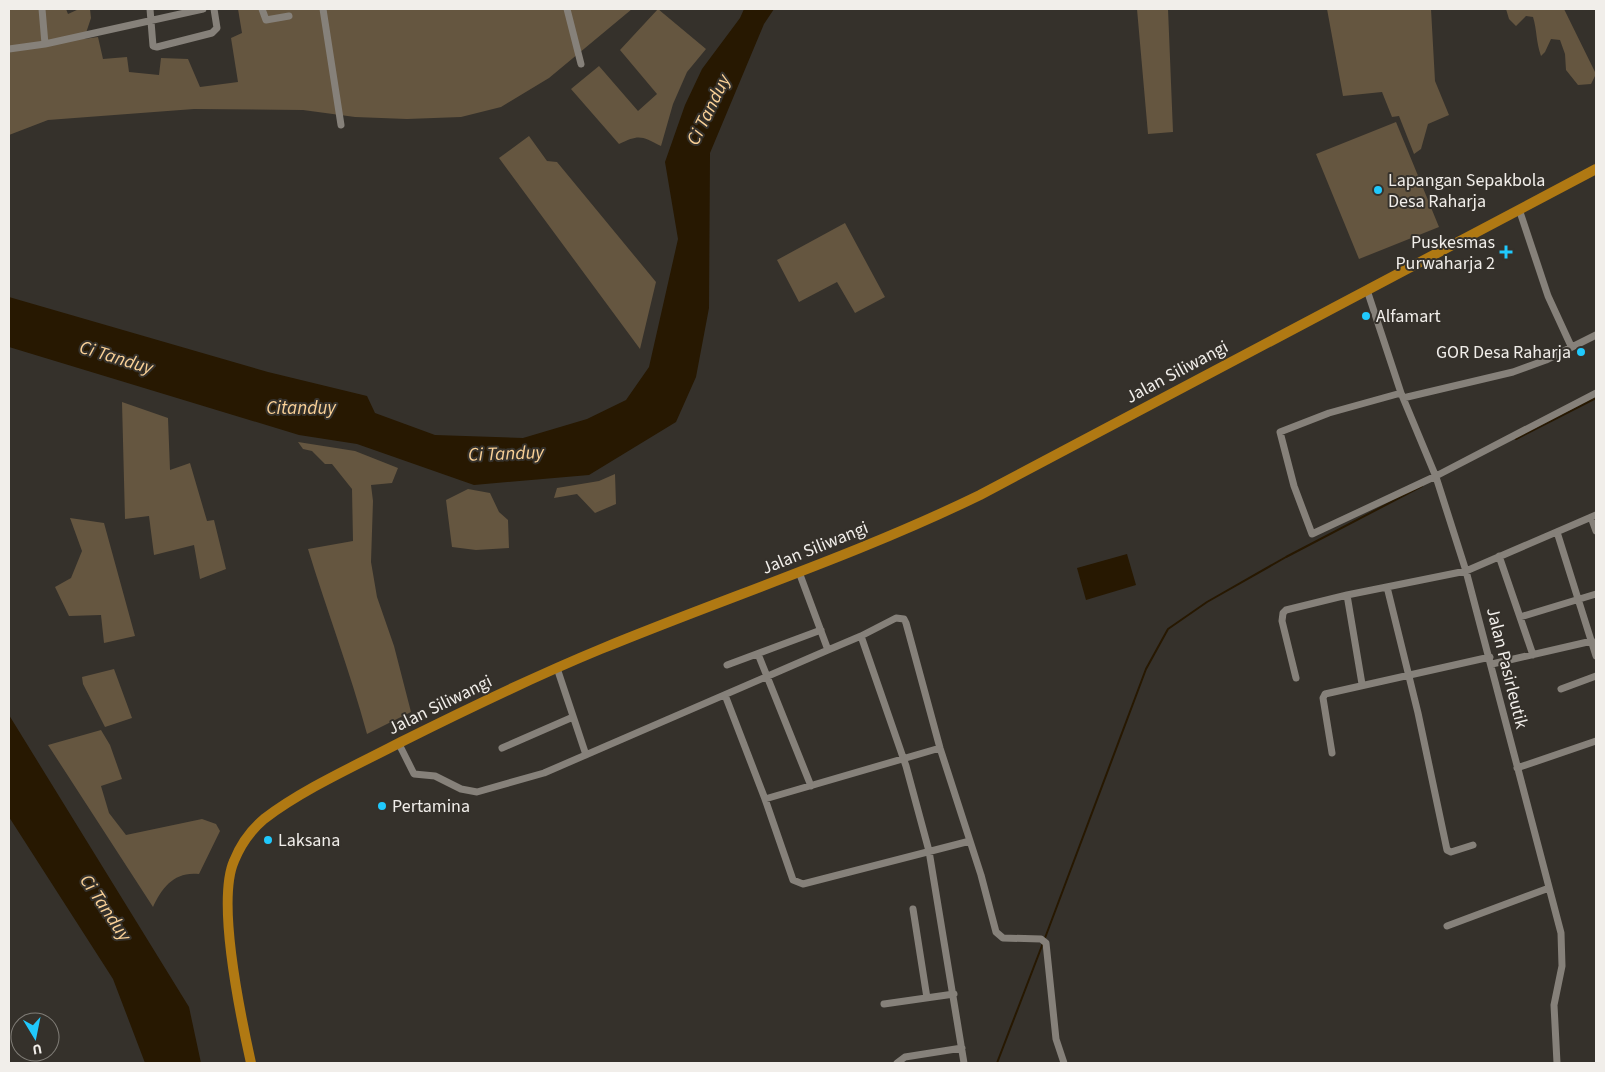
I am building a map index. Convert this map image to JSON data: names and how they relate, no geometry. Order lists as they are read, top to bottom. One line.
{"streets":{"highway":["Jalan Siliwangi"],"street":["Jalan Pasirleutik"]},"crossings":[["Jalan Siliwangi","Jalan Pasirleutik"]],"water":["Ci Tanduy","Citanduy"],"places":{"other":["Lapangan Sepakbola Desa Raharja","Alfamart","GOR Desa Raharja","Pertamina","Laksana"],"health":["Puskesmas Purwaharja 2"]},"north":"bottom"}
